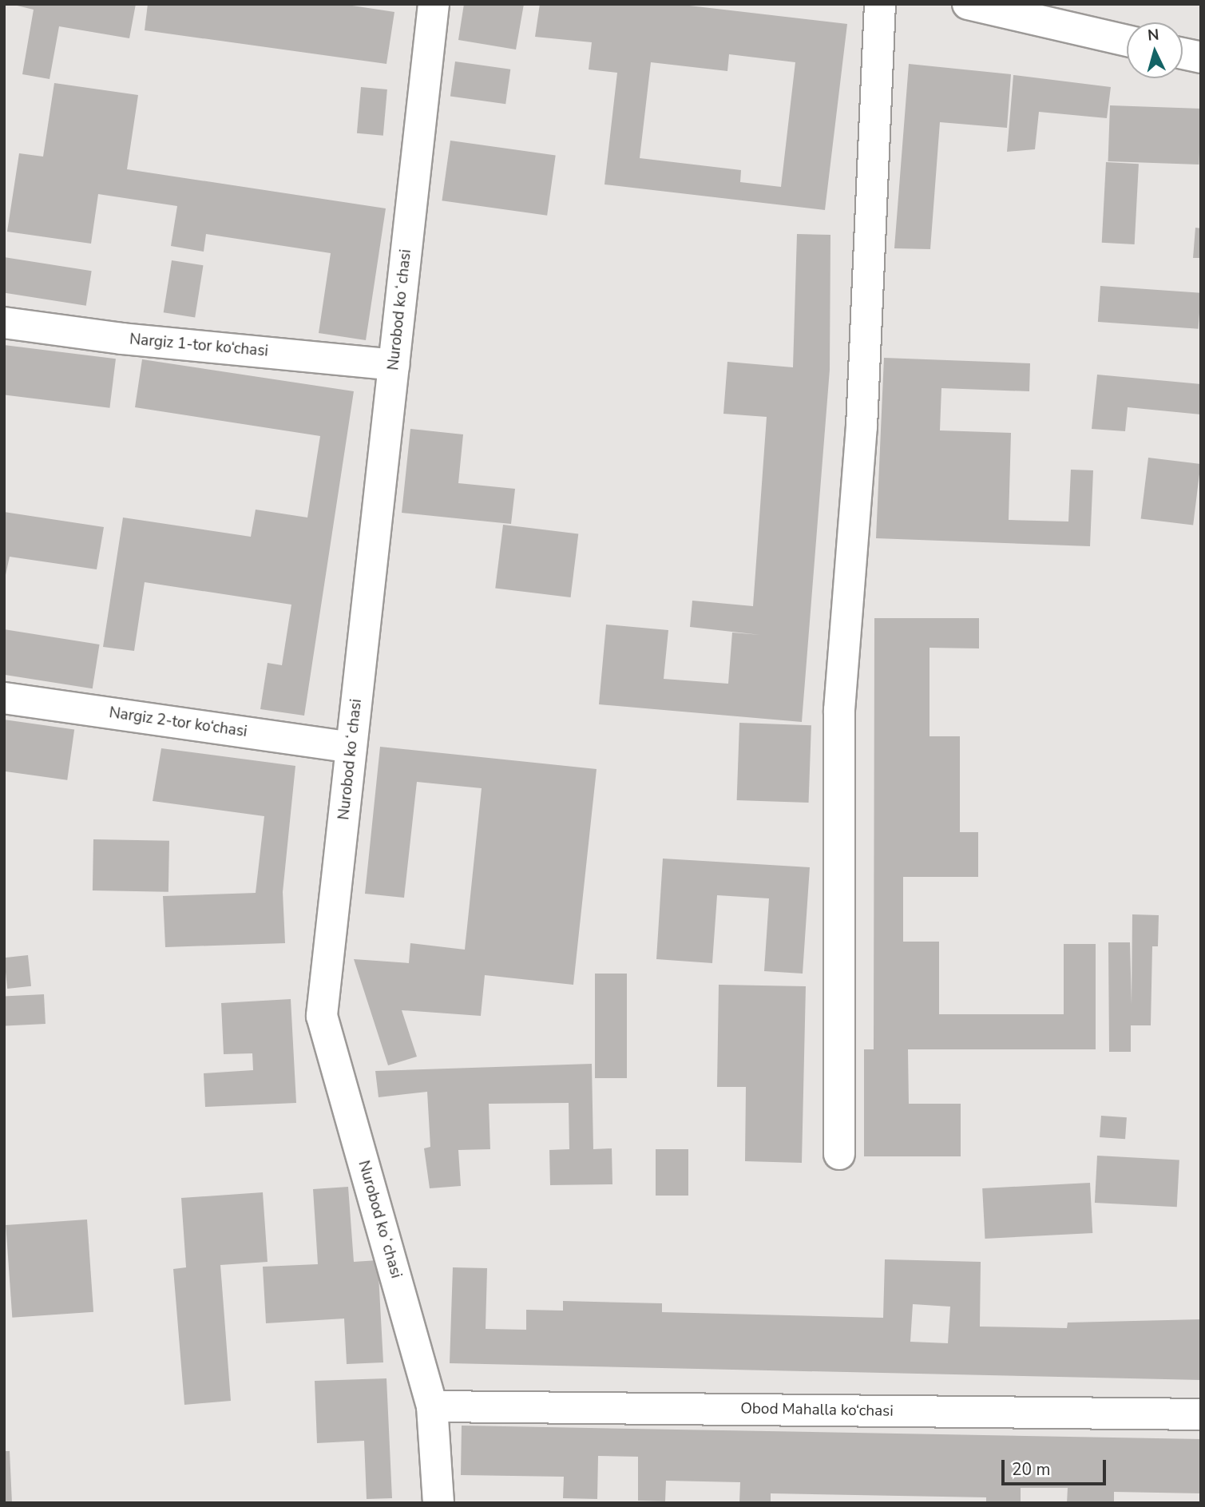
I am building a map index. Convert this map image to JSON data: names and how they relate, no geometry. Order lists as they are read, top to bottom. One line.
{"streets":{"street":["Nurobod koʻchasi","Nargiz 1-tor ko‘chasi","Nargiz 2-tor ko‘chasi","Obod Mahalla ko‘chasi"]},"crossings":[["Nurobod koʻchasi","Nargiz 1-tor ko‘chasi"],["Nurobod koʻchasi","Nargiz 2-tor ko‘chasi"],["Nurobod koʻchasi","Obod Mahalla ko‘chasi"]],"scale_bar":"20 m","north":"top"}
